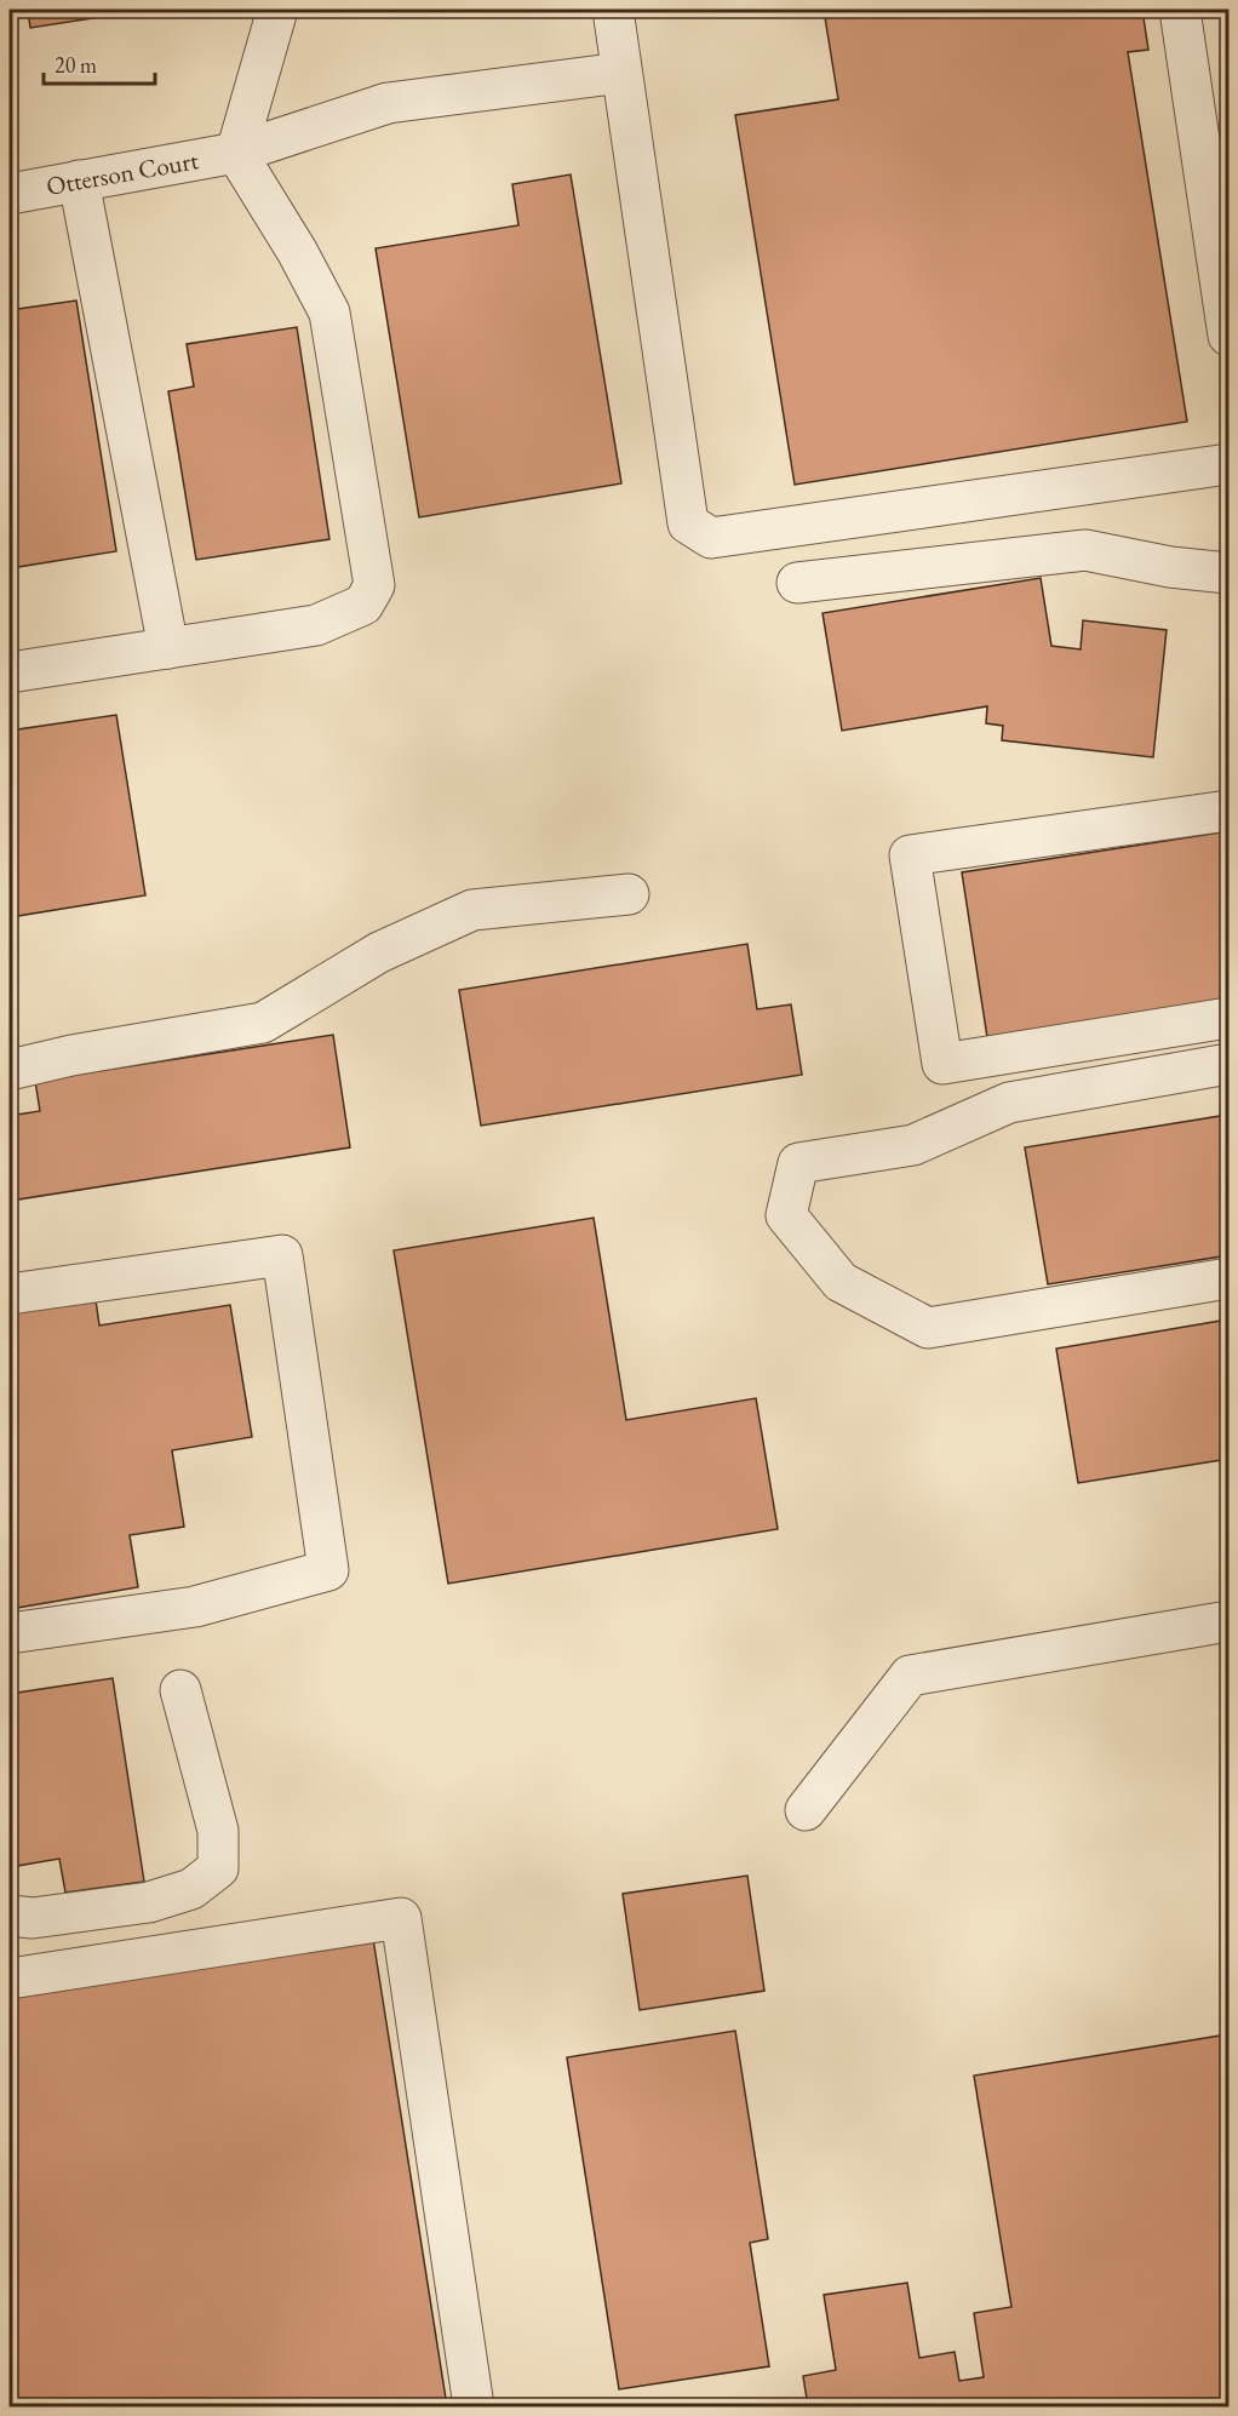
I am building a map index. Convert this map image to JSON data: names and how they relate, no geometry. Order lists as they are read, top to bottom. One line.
{"streets":{"street":["Otterson Court"]},"scale_bar":"20 m"}
